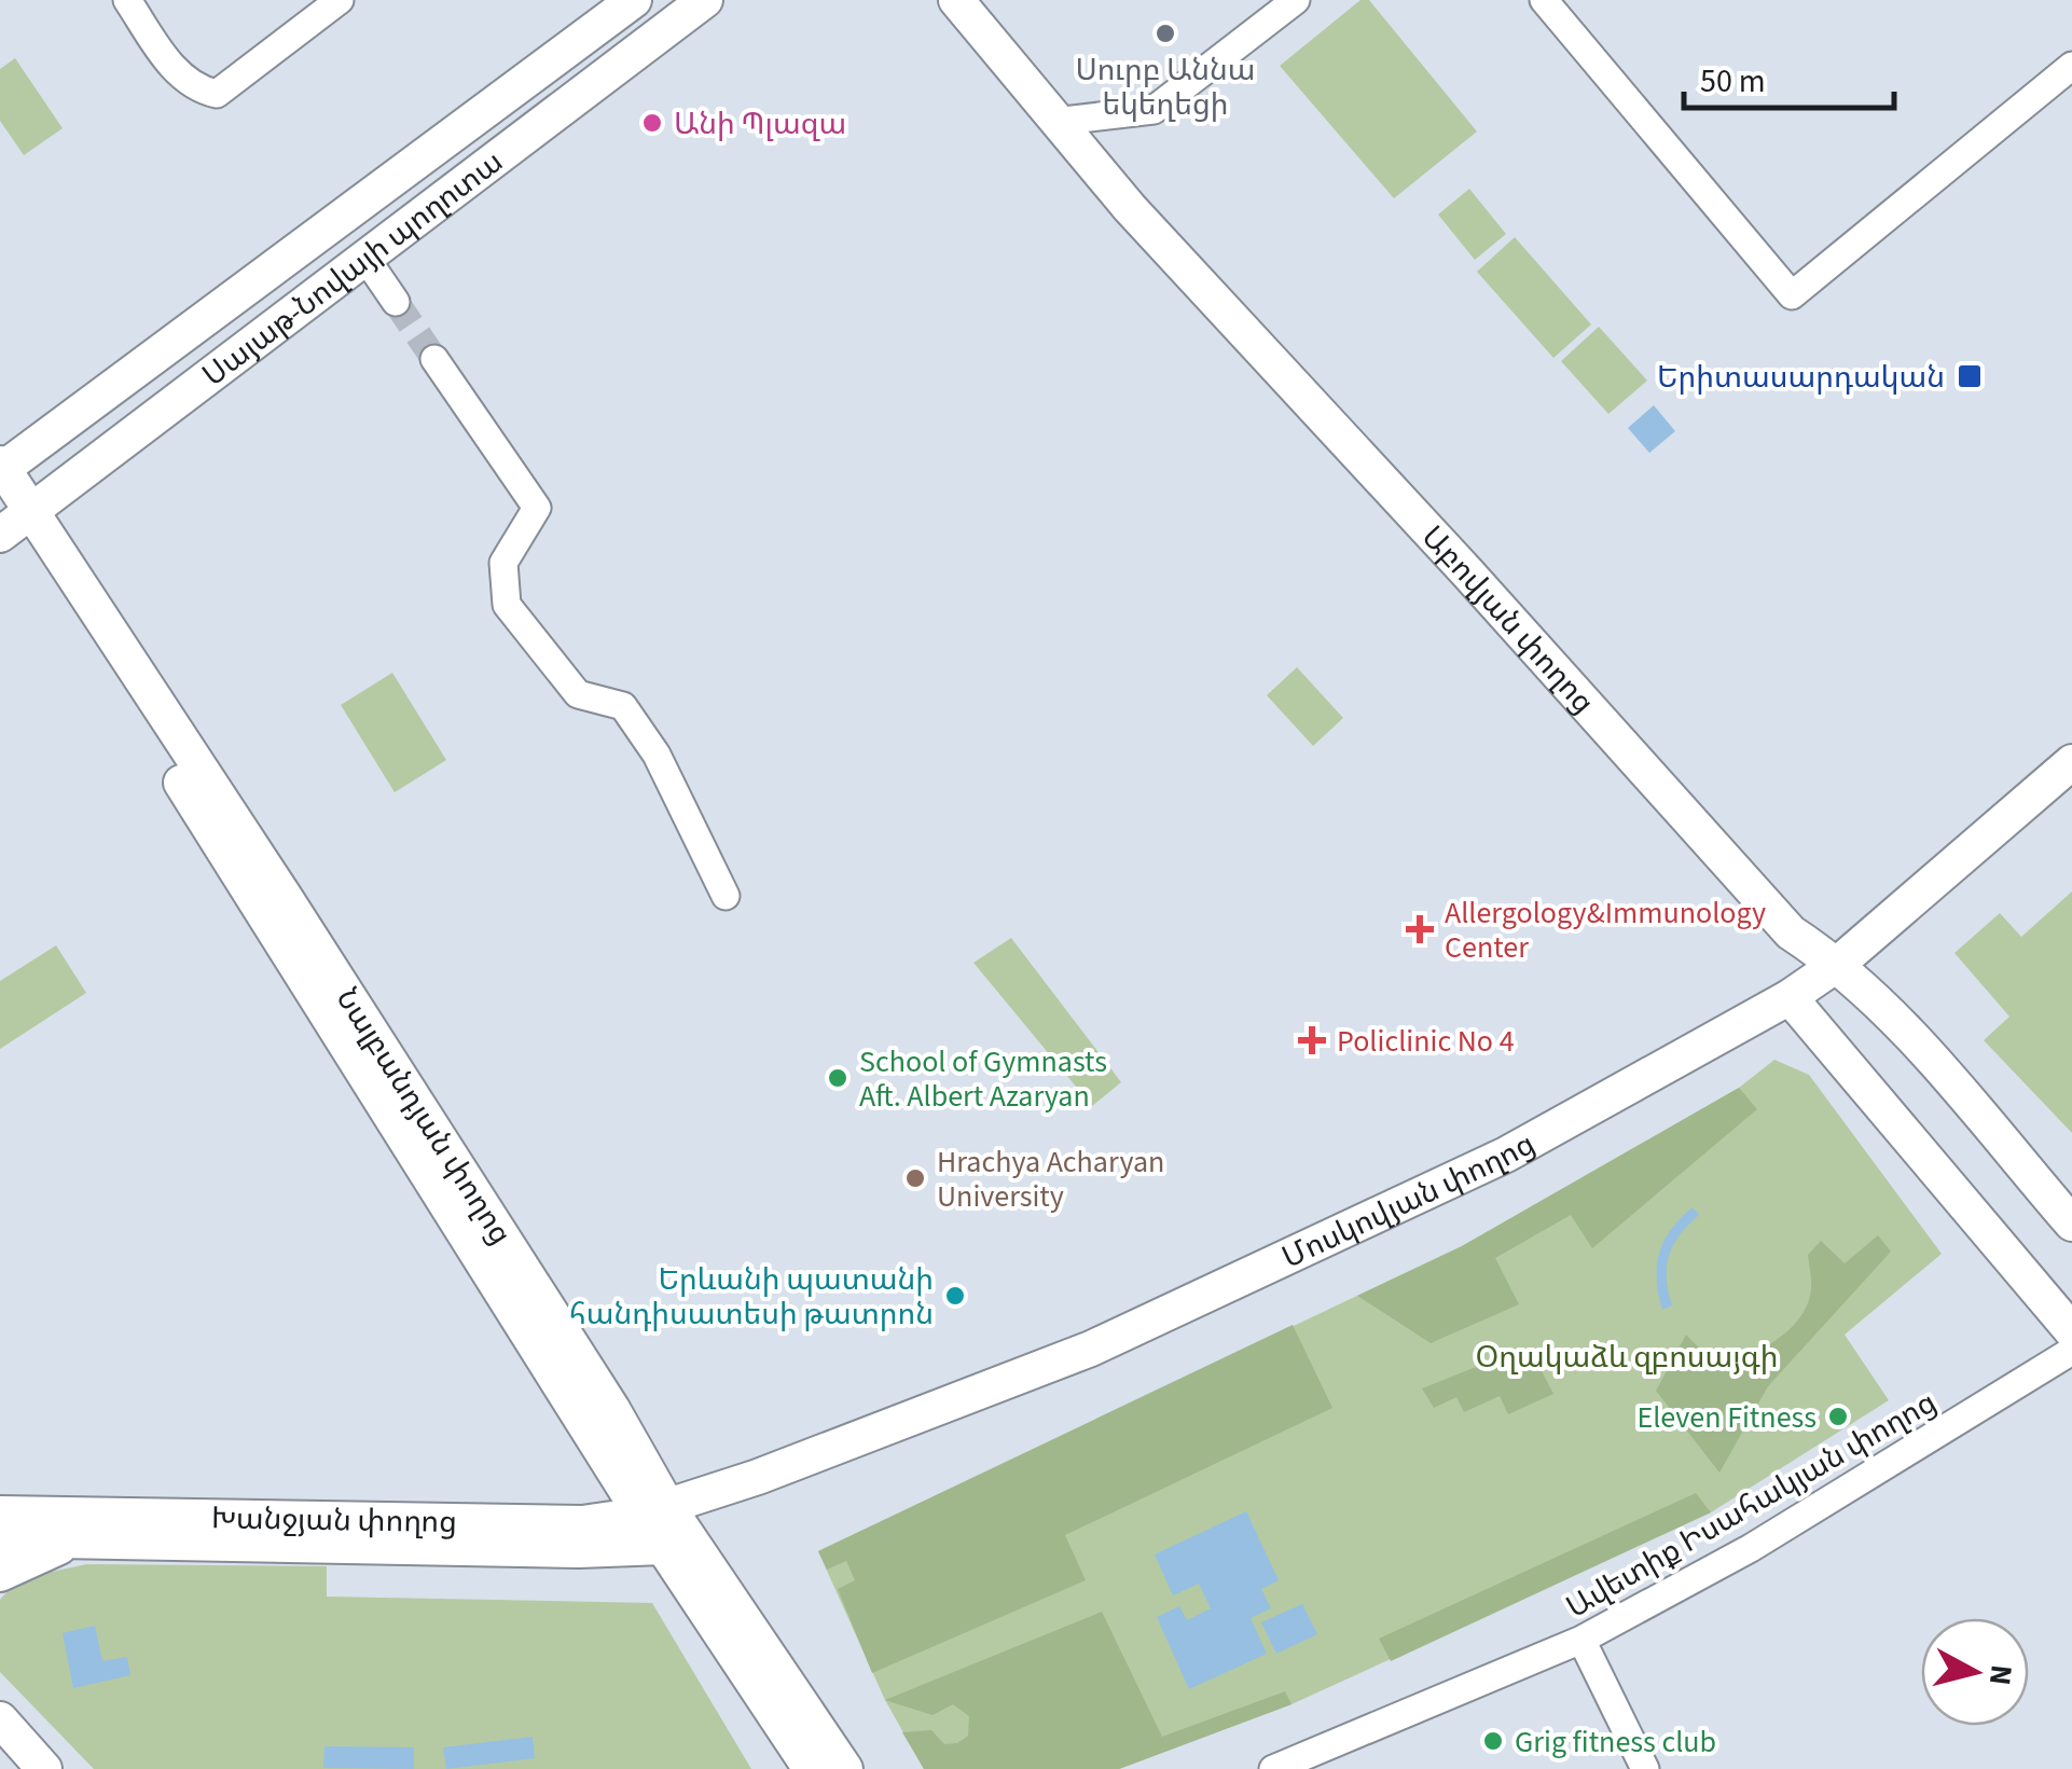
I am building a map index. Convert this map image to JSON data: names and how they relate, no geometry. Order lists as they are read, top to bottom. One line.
{"streets":{"main road":["Սայաթ-Նովայի պողոտա","Աբովյան փողոց","Նալբանդյան փողոց","Մոսկովյան փողոց","Խանջյան փողոց"],"street":["Ավետիք Իսահակյան փողոց"]},"crossings":[["Սայաթ-Նովայի պողոտա","Նալբանդյան փողոց"],["Աբովյան փողոց","Մոսկովյան փողոց"],["Նալբանդյան փողոց","Մոսկովյան փողոց"],["Նալբանդյան փողոց","Խանջյան փողոց"],["Մոսկովյան փողոց","Խանջյան փողոց"]],"parks":["Օղակաձև զբոսայգի"],"places":{"other":["Սուրբ Աննա եկեղեցի","Անի Պլազա","School of Gymnasts Aft. Albert Azaryan","Hrachya Acharyan University","Երևանի պատանի հանդիսատեսի թատրոն","Eleven Fitness","Grig fitness club"],"transit":["Երիտասարդական"],"health":["Allergology&Immunology Center","Policlinic No 4"]},"scale_bar":"50 m","north":"right"}
